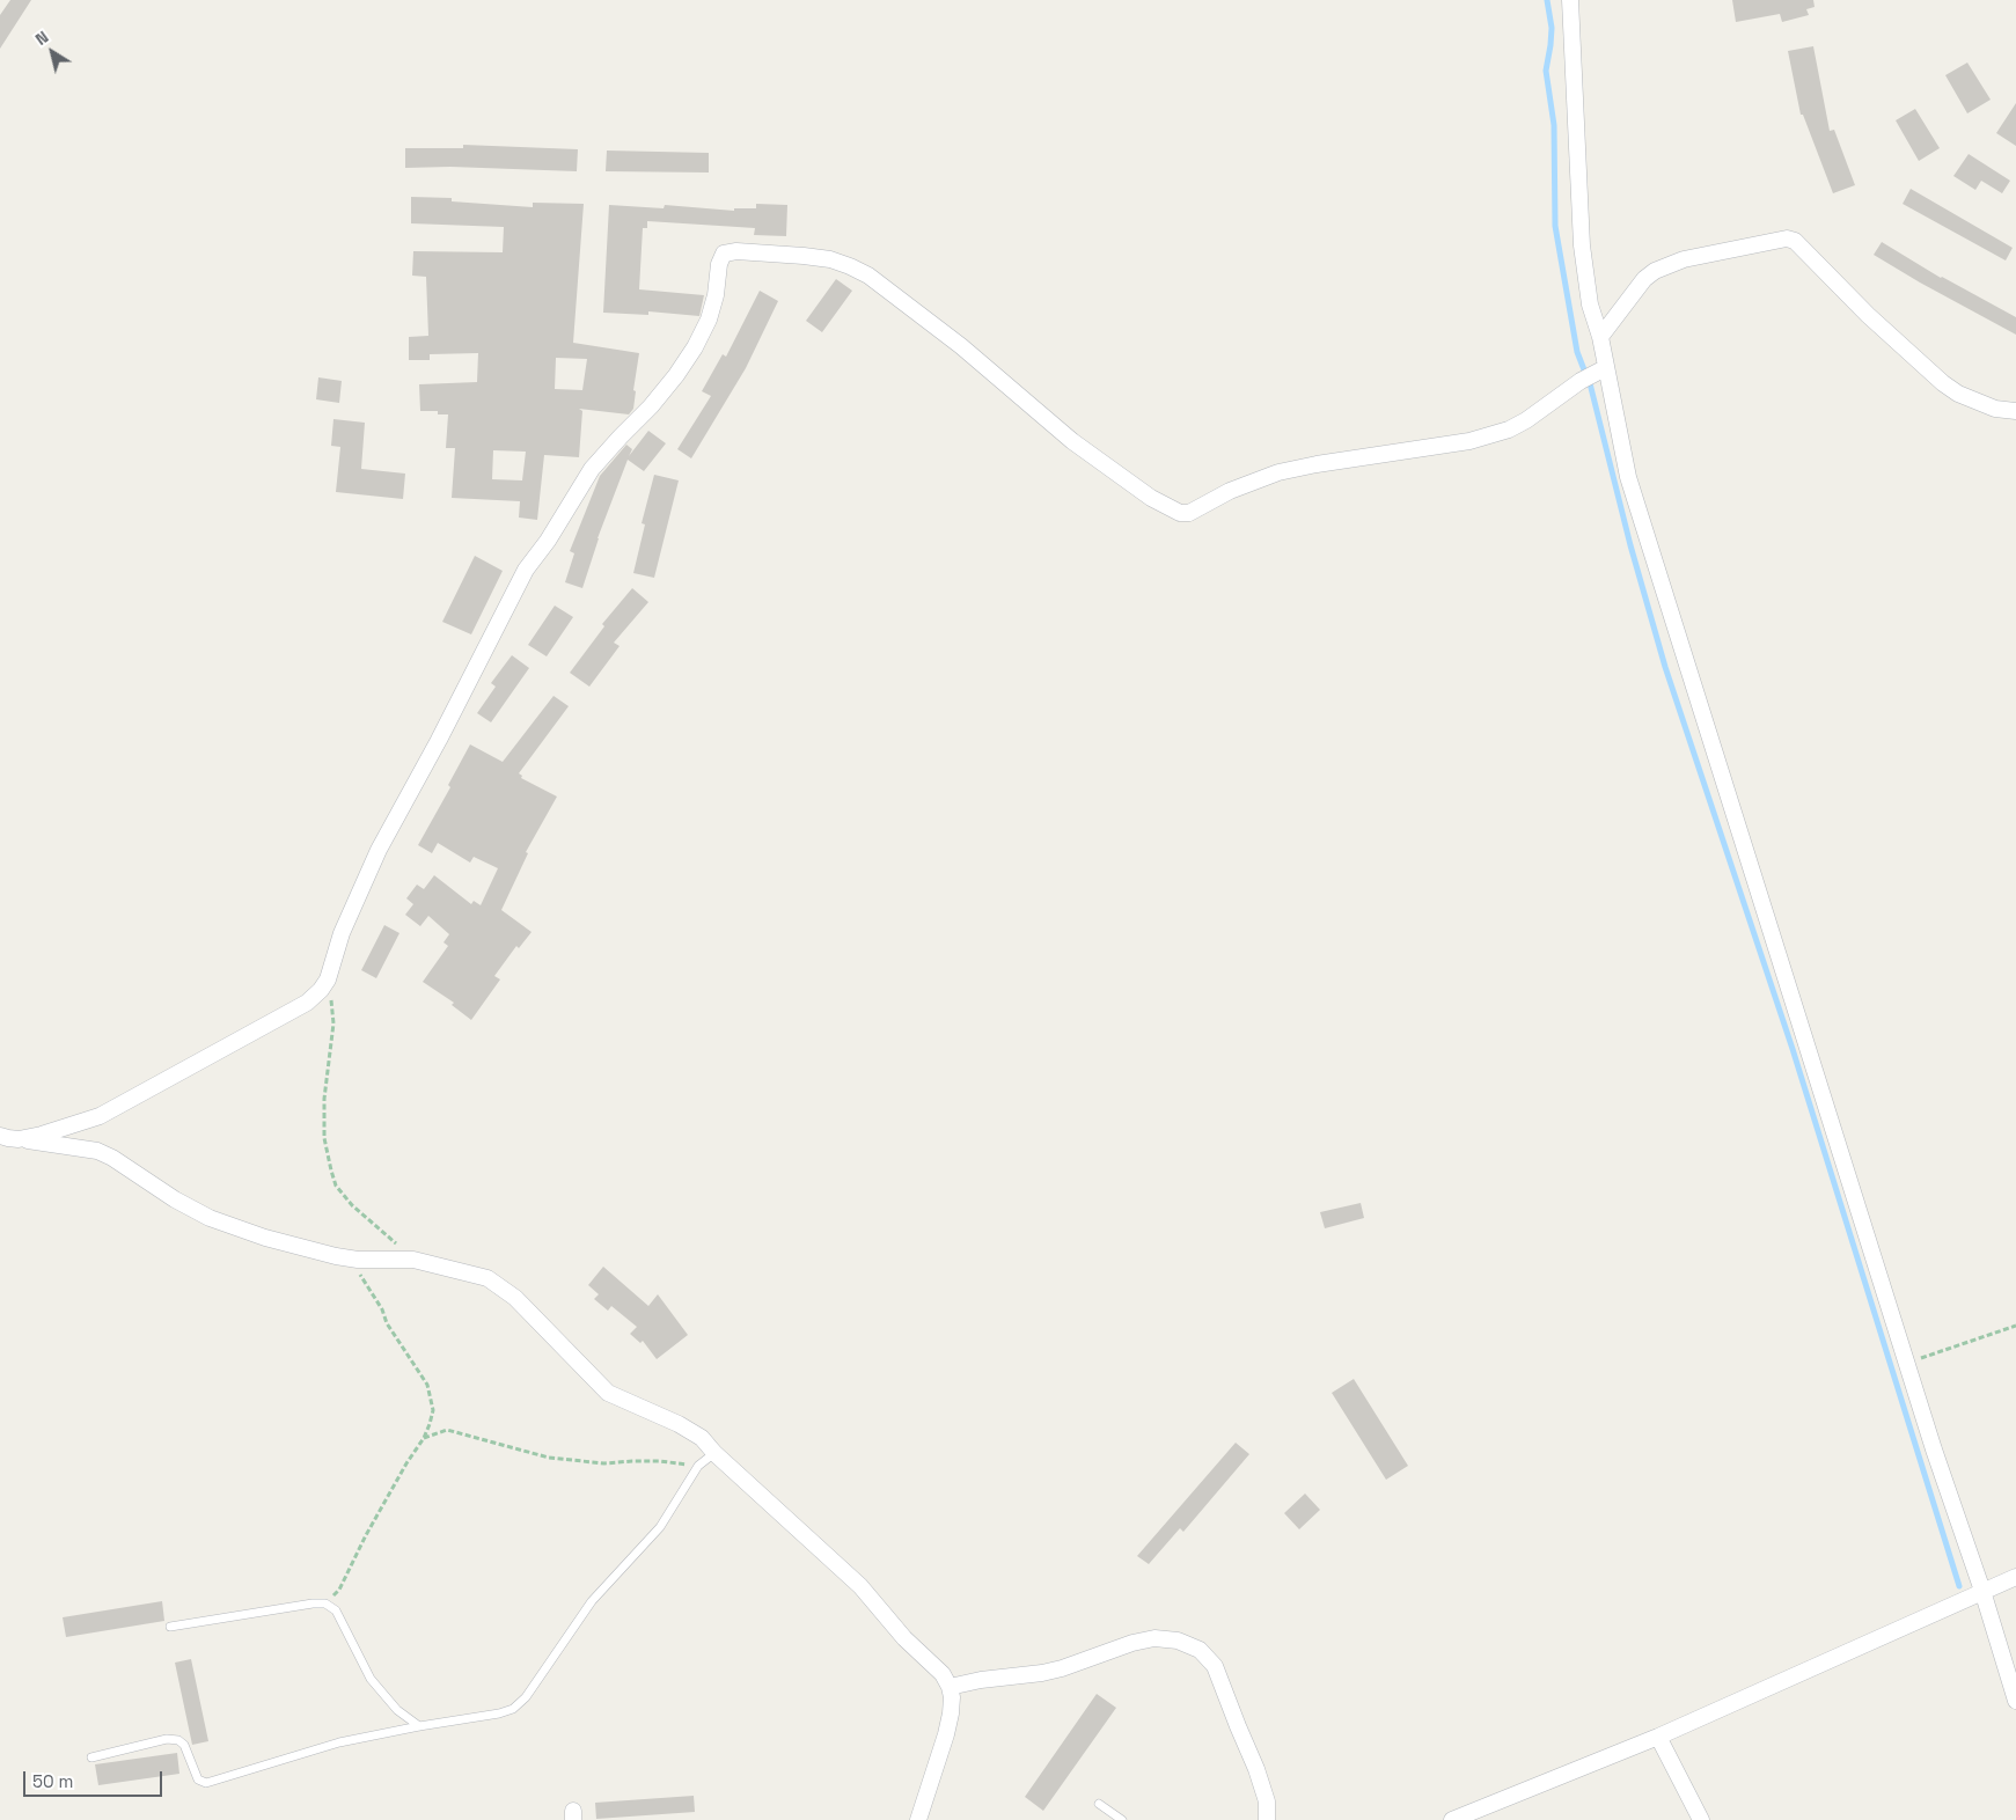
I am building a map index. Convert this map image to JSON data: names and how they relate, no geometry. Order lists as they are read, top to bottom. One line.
{"scale_bar":"50 m","north":"top left"}
